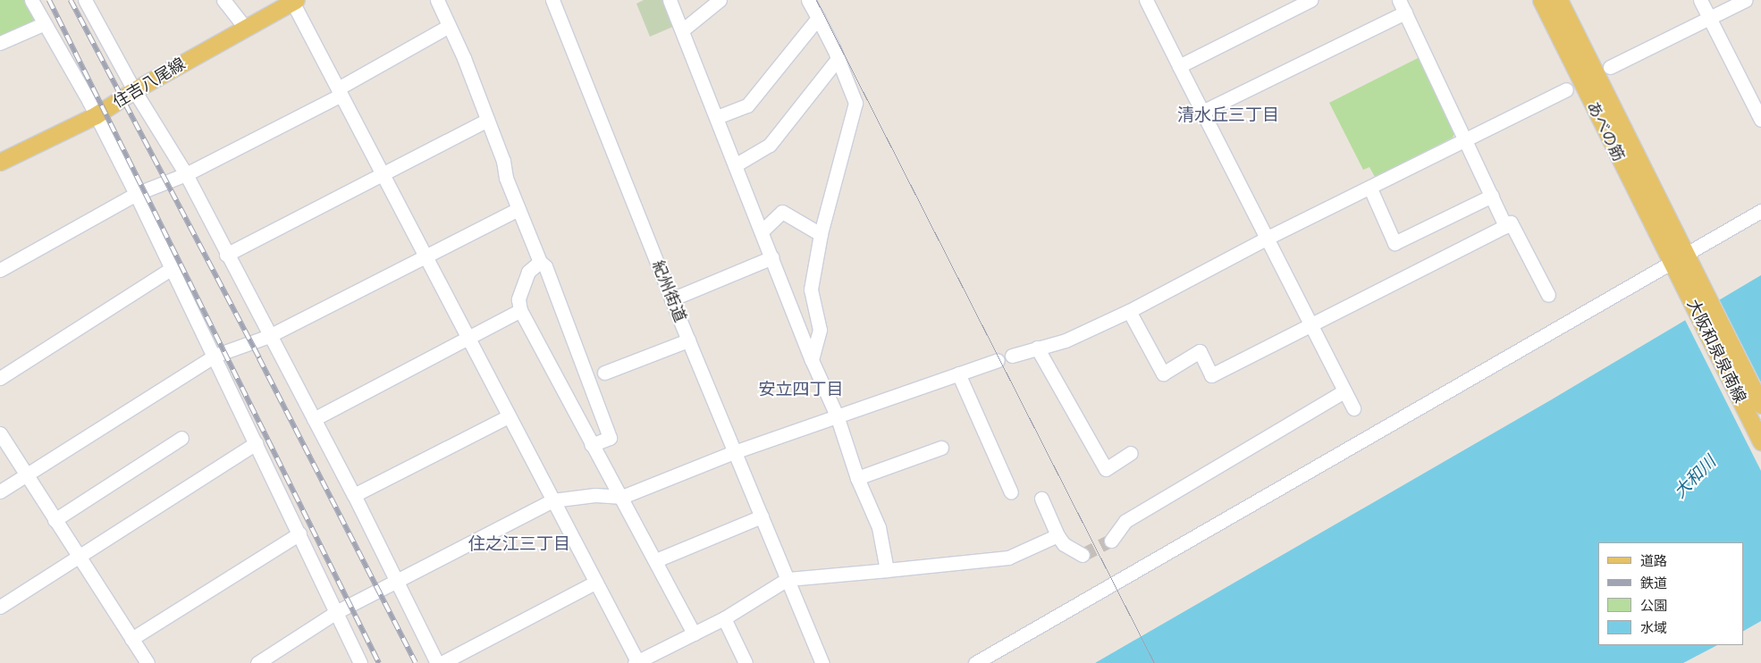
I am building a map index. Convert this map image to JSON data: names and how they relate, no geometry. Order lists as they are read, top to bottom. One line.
{"streets":{"main road":["住吉八尾線","あべの筋","大阪和泉泉南線"],"street":["紀州街道"]},"crossings":[["あべの筋","大阪和泉泉南線"]],"districts":["清水丘三丁目","安立四丁目","住之江三丁目"],"water":["大和川"],"legend":["道路","鉄道","公園","水域"]}
